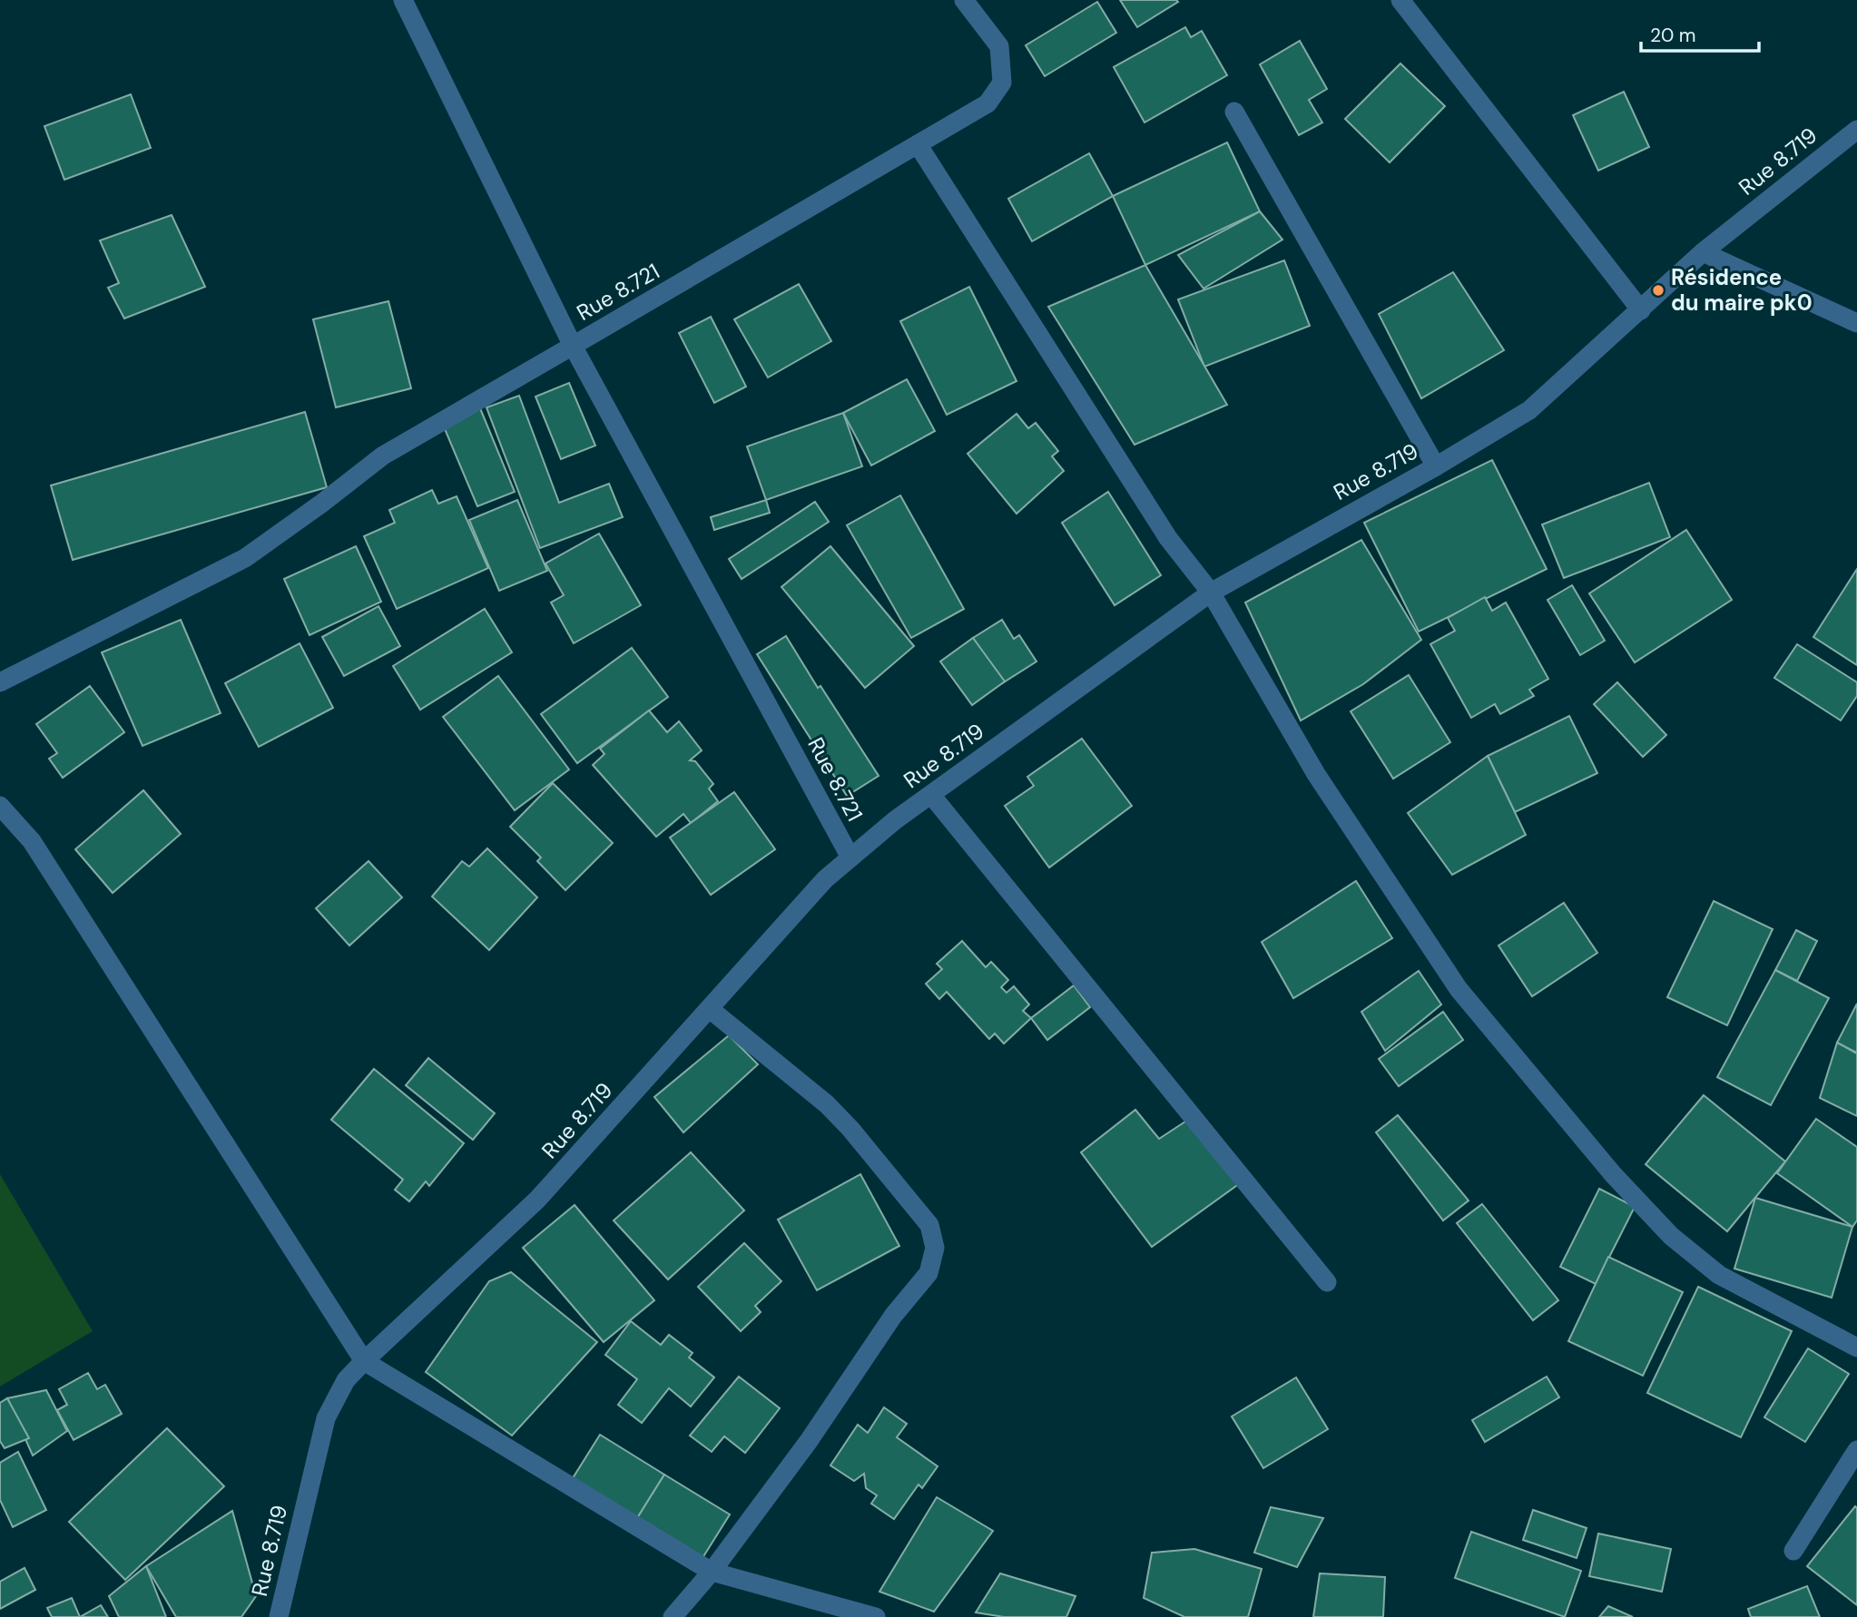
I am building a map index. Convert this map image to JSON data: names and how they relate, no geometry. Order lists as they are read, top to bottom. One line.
{"streets":{"street":["Rue 8.719","Rue 8.721"]},"crossings":[["Rue 8.719","Rue 8.721"]],"places":["Résidence du maire pk0"],"scale_bar":"20 m"}
